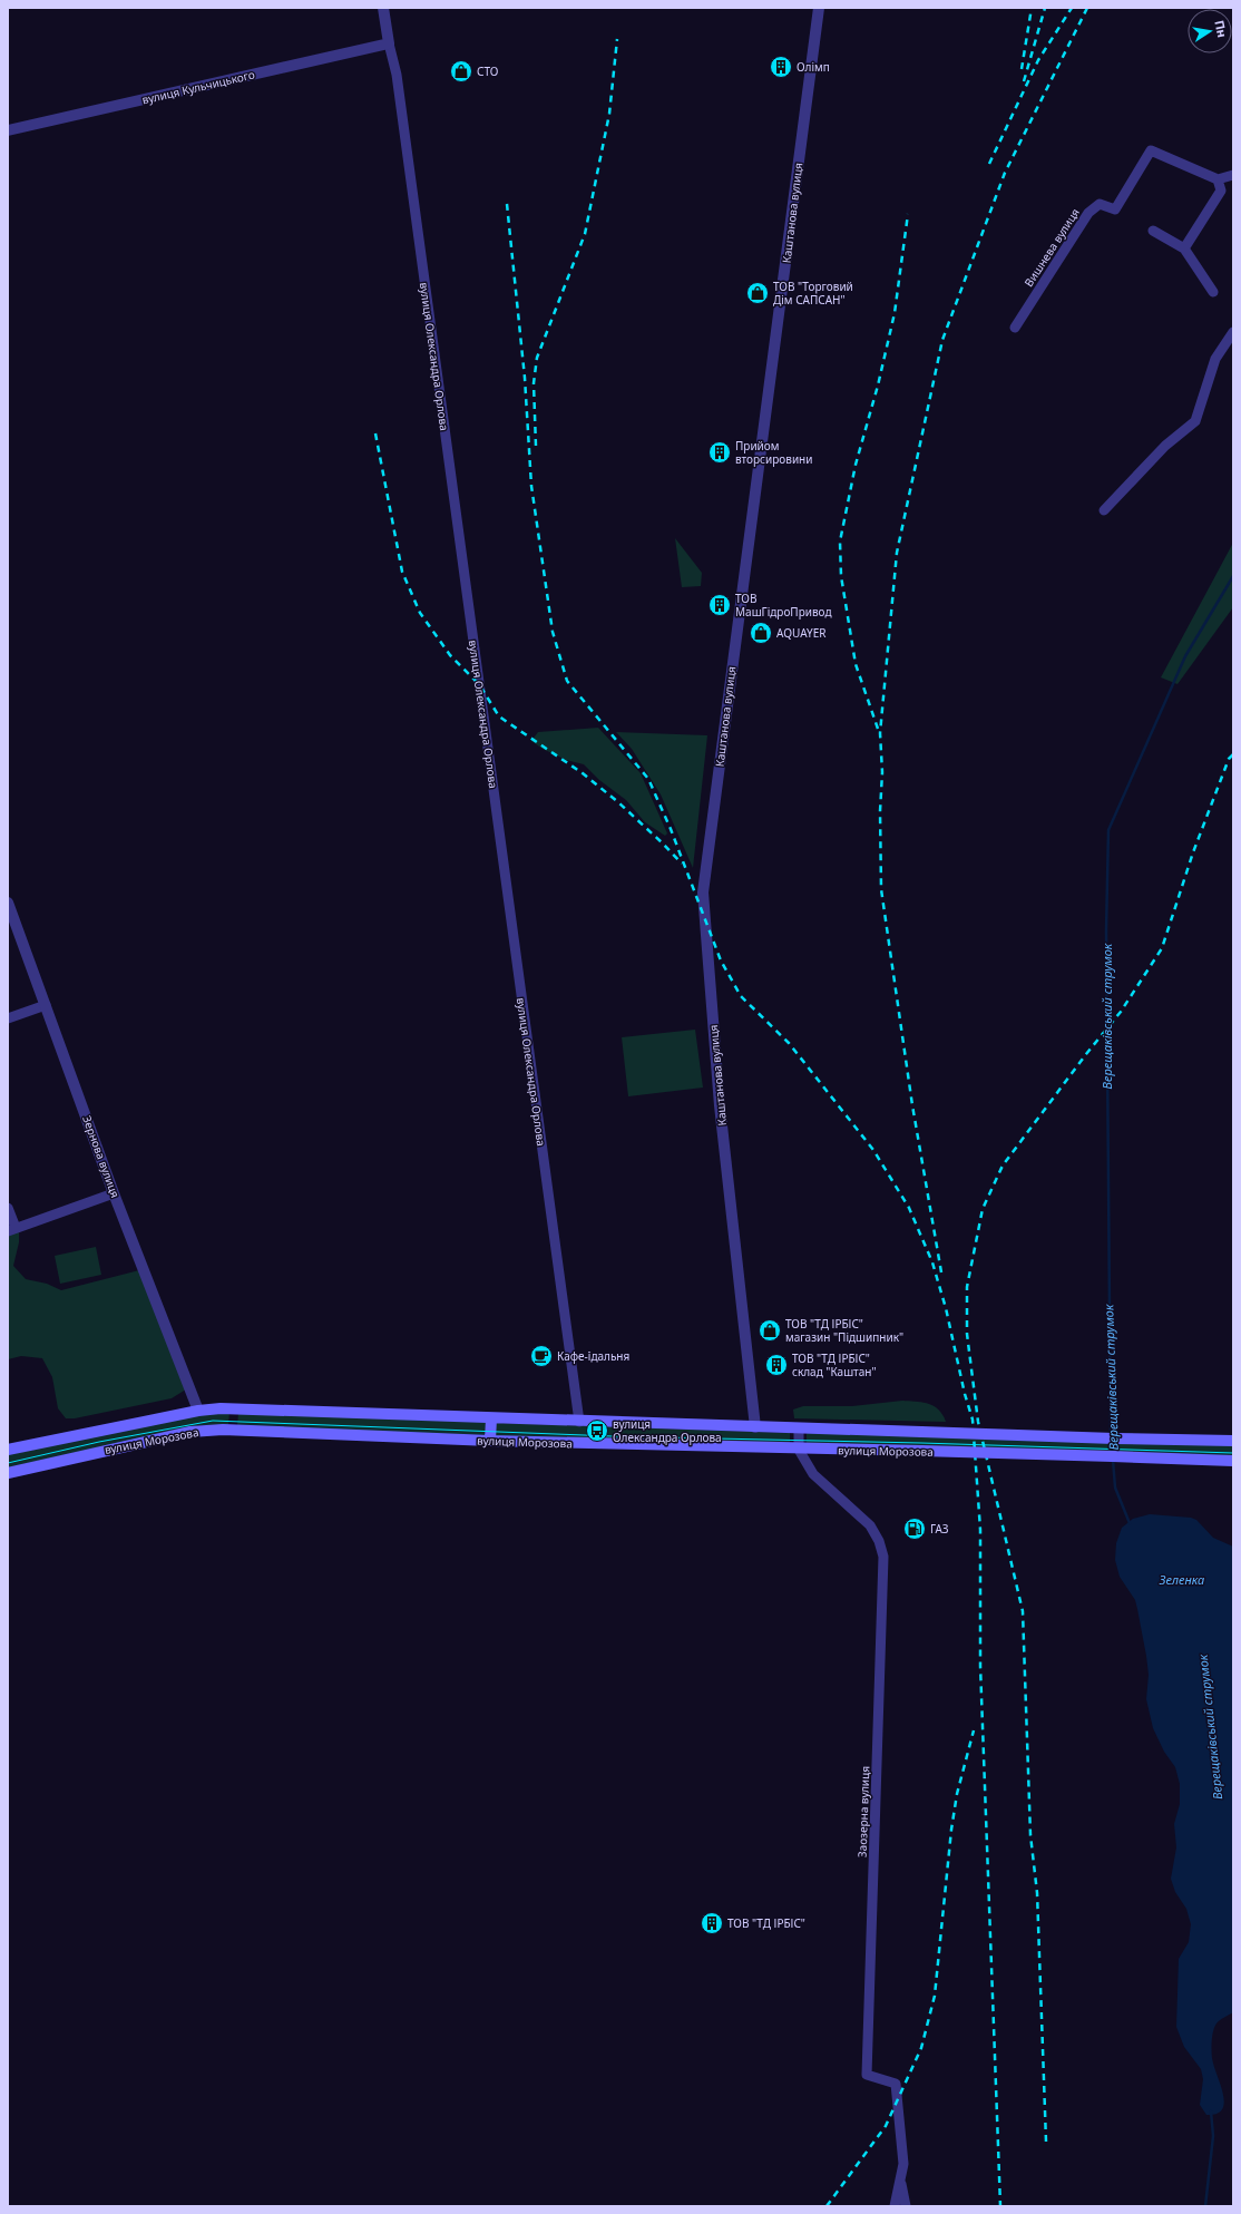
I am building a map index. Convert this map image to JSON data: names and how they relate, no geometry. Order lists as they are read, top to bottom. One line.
{"streets":{"main road":["вулиця Морозова"],"street":["вулиця Кульчицького","Каштанова вулиця","Вишнева вулиця","вулиця Олександра Орлова","Зернова вулиця","Заозерна вулиця"]},"crossings":[["вулиця Кульчицького","вулиця Олександра Орлова"],["Каштанова вулиця","вулиця Морозова"],["вулиця Олександра Орлова","вулиця Морозова"],["Зернова вулиця","вулиця Морозова"],["вулиця Морозова","Заозерна вулиця"]],"water":["Верещаківський струмок","Зеленка"],"places":{"building":["Олімп","Прийом вторсировини","ТОВ МашГідроПривод","ТОВ \"ТД ІРБІС\" склад \"Каштан\"","ТОВ \"ТД ІРБІС\""],"shop":["СТО","ТОВ \"Торговий Дім САПСАН\"","AQUAYER","ТОВ \"ТД ІРБІС\" магазин \"Підшипник\""],"cafe":["Кафе-їдальня"],"bus stop":["вулиця Олександра Орлова"],"fuel station":["ГАЗ"]},"north":"right"}
